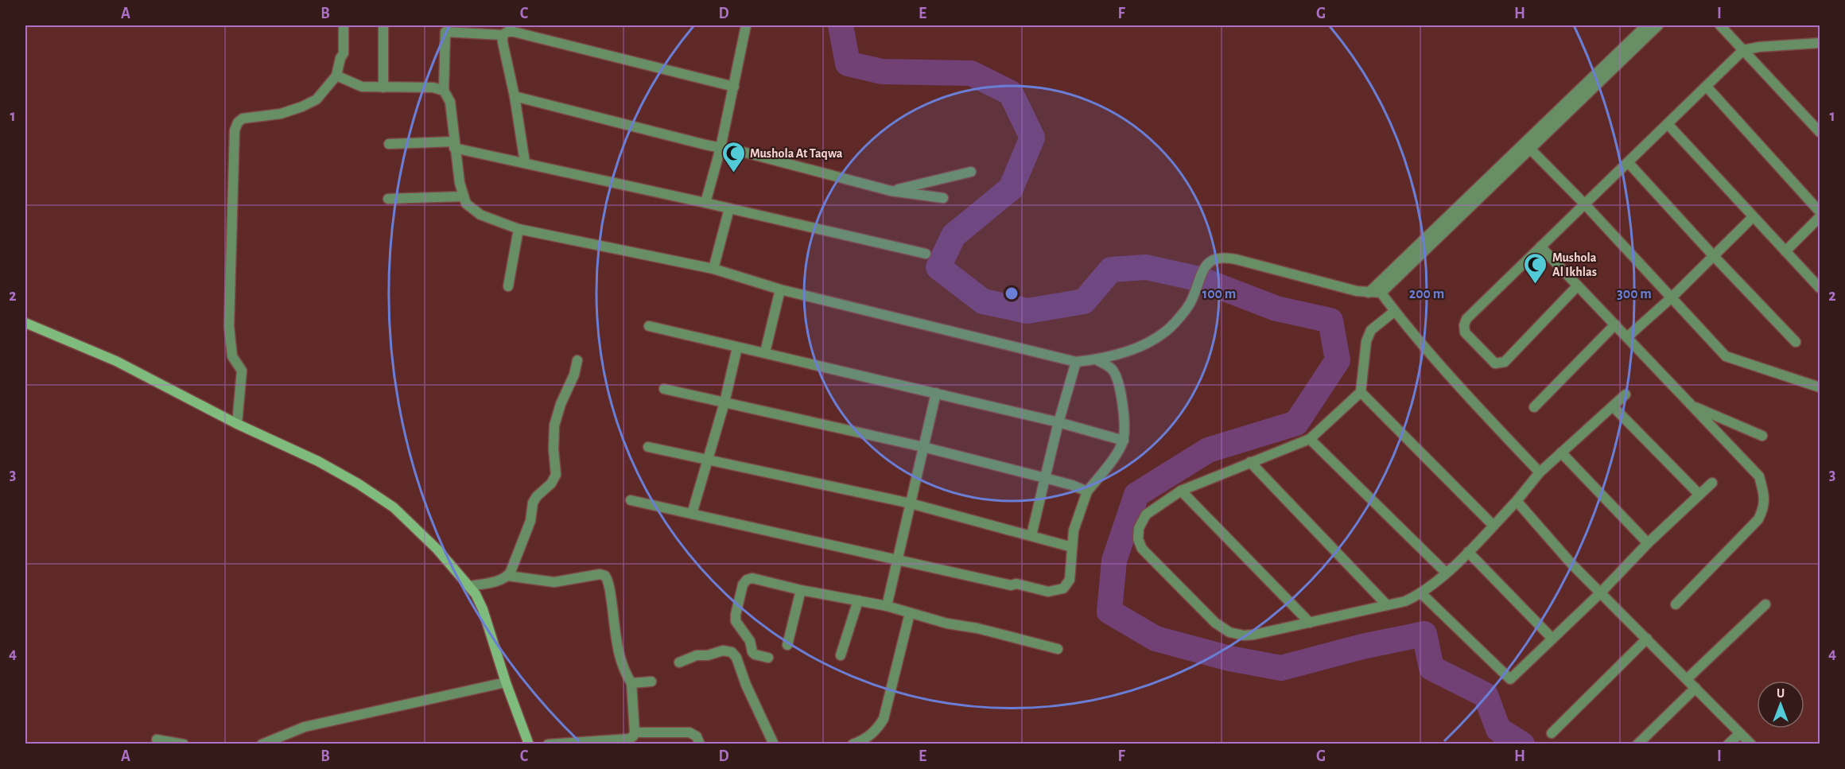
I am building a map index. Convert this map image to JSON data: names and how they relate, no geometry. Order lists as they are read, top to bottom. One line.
{"places":{"mosque":["Mushola At Taqwa","Mushola Al Ikhlas"]},"north":"top","grid":{"columns":["A","B","C","D","E","F","G","H","I"],"rows":["1","2","3","4"]},"rings":["100 m","200 m","300 m"]}
